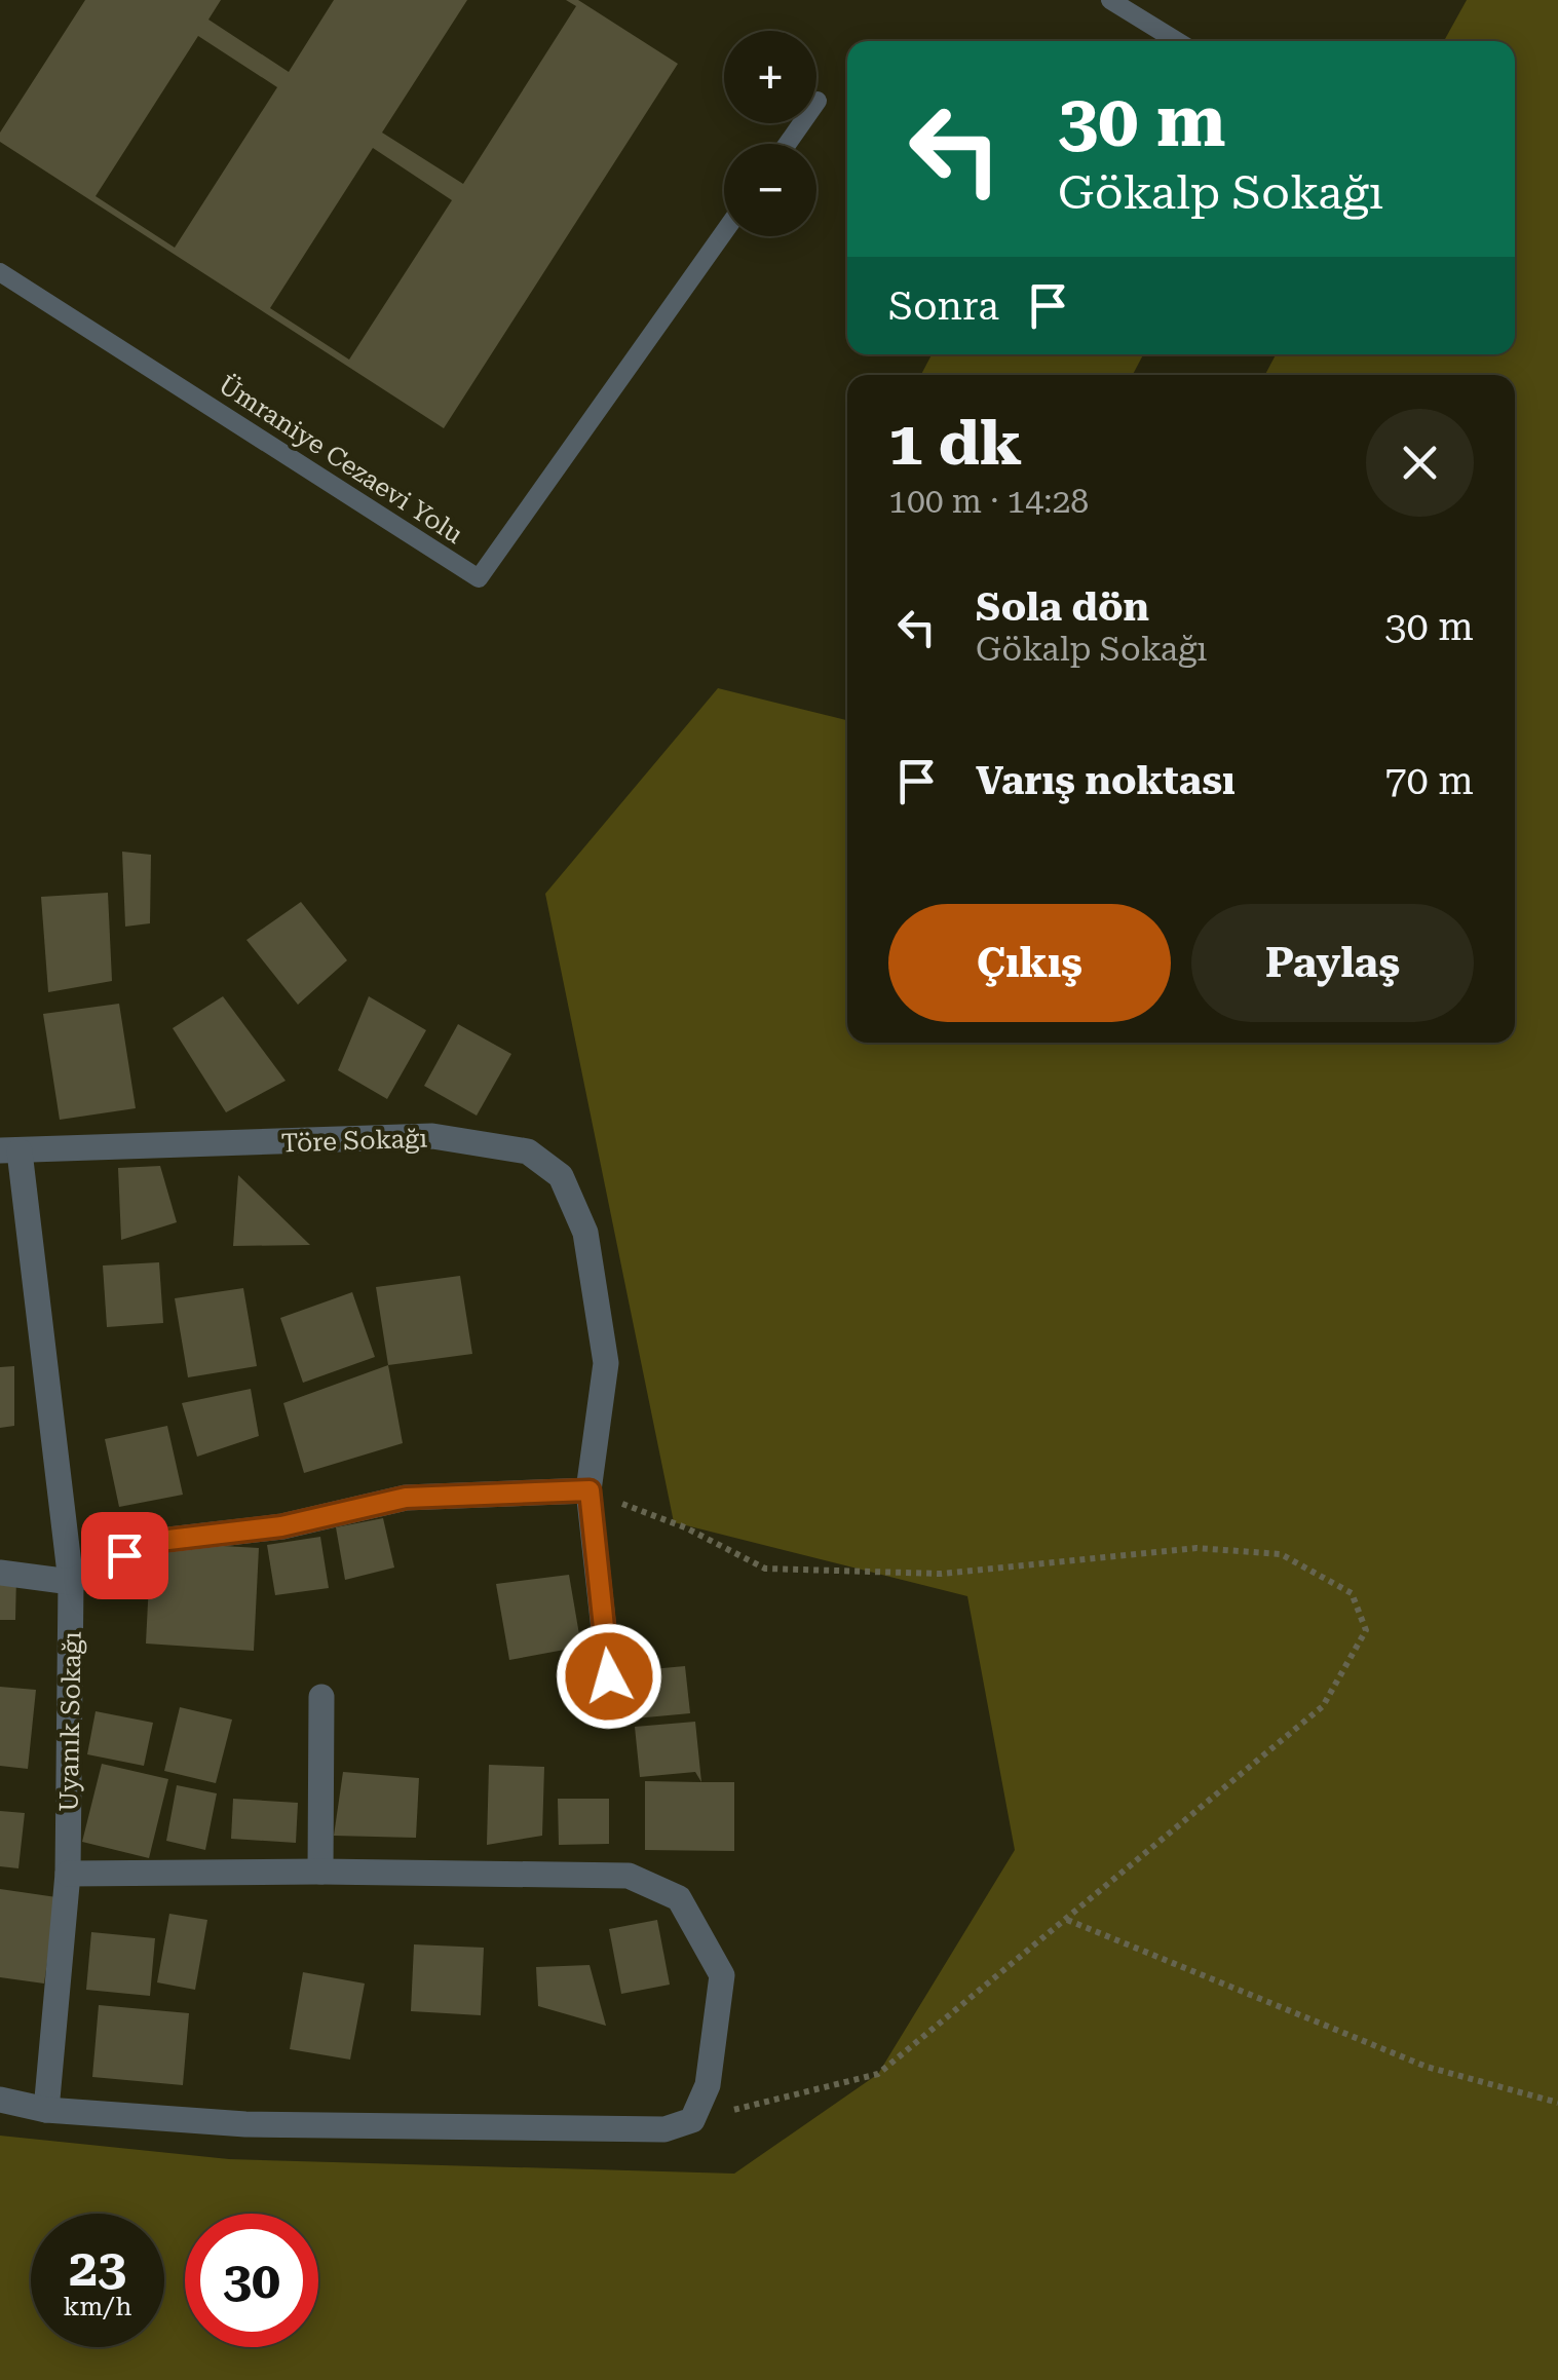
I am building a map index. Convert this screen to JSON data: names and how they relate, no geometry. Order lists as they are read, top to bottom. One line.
{"streets":{"street":["Töre Sokağı","Uyanık Sokağı"],"lane":["Ümraniye Cezaevi Yolu"]},"crossings":[["Töre Sokağı","Uyanık Sokağı"]],"page":{"map_buttons":["+","−"],"turn":["30 m","Gökalp Sokağı"],"then":"Sonra","heading":["1 dk","100 m · 14:28"],"list":[{"name":"Sola dön","note":"Gökalp Sokağı","value":"30 m"},{"name":"Varış noktası","value":"70 m"}],"buttons":["Çıkış","Paylaş"],"speed":"23 km/h","limit":"30"}}
